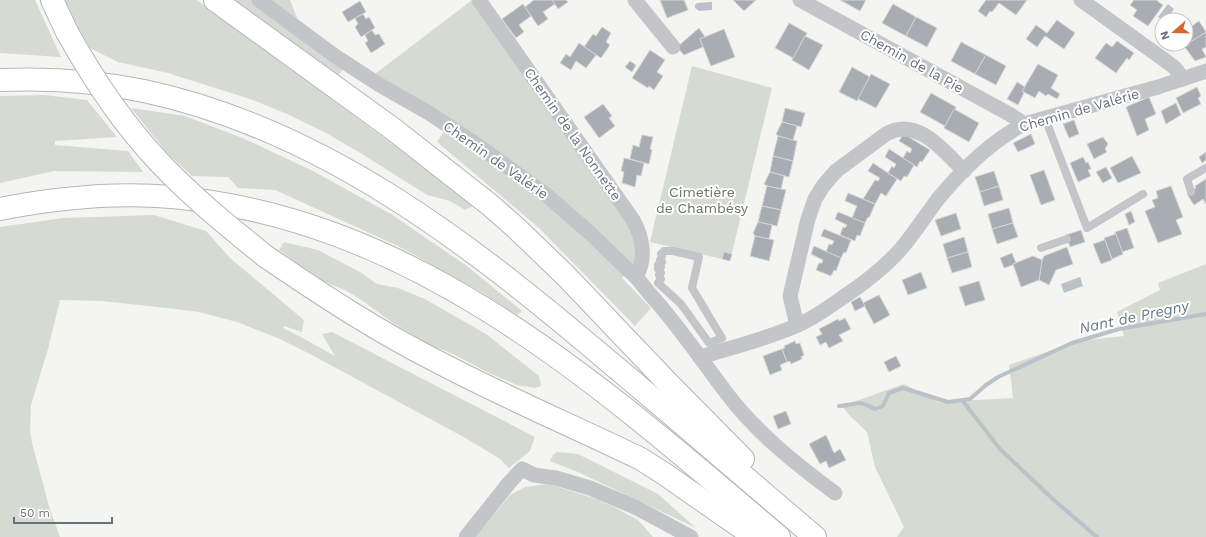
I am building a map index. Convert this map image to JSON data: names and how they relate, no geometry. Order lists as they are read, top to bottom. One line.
{"streets":{"street":["Chemin de la Pie","Chemin de Valérie","Chemin de la Nonnette"]},"crossings":[["Chemin de la Pie","Chemin de Valérie"],["Chemin de Valérie","Chemin de la Nonnette"]],"water":["Nant de Pregny"],"parks":["Cimetière de Chambésy"],"scale_bar":"50 m","north":"left"}
